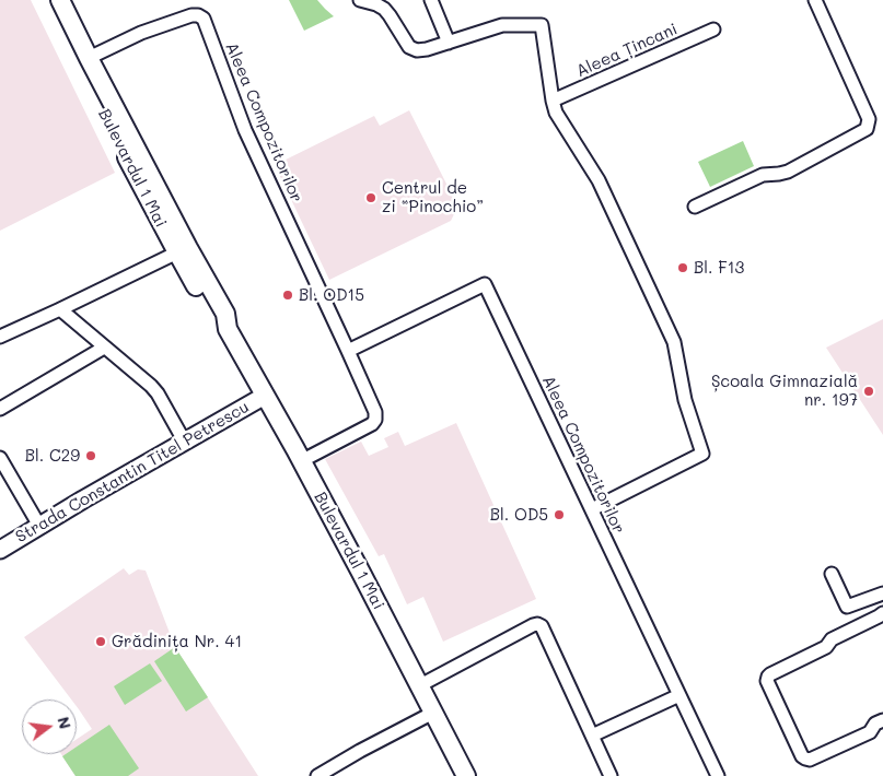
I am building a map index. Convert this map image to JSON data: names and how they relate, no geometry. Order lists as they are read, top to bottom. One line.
{"streets":{"main road":["Bulevardul 1 Mai"],"street":["Aleea Țincani","Aleea Compozitorilor","Strada Constantin Titel Petrescu"]},"crossings":[["Aleea Compozitorilor","Bulevardul 1 Mai"],["Bulevardul 1 Mai","Strada Constantin Titel Petrescu"]],"places":["Centrul de zi “Pinochio”","Bl. F13","Bl. OD15","Școala Gimnazială nr. 197","Bl. C29","Bl. OD5","Grădinița Nr. 41"],"north":"right"}
